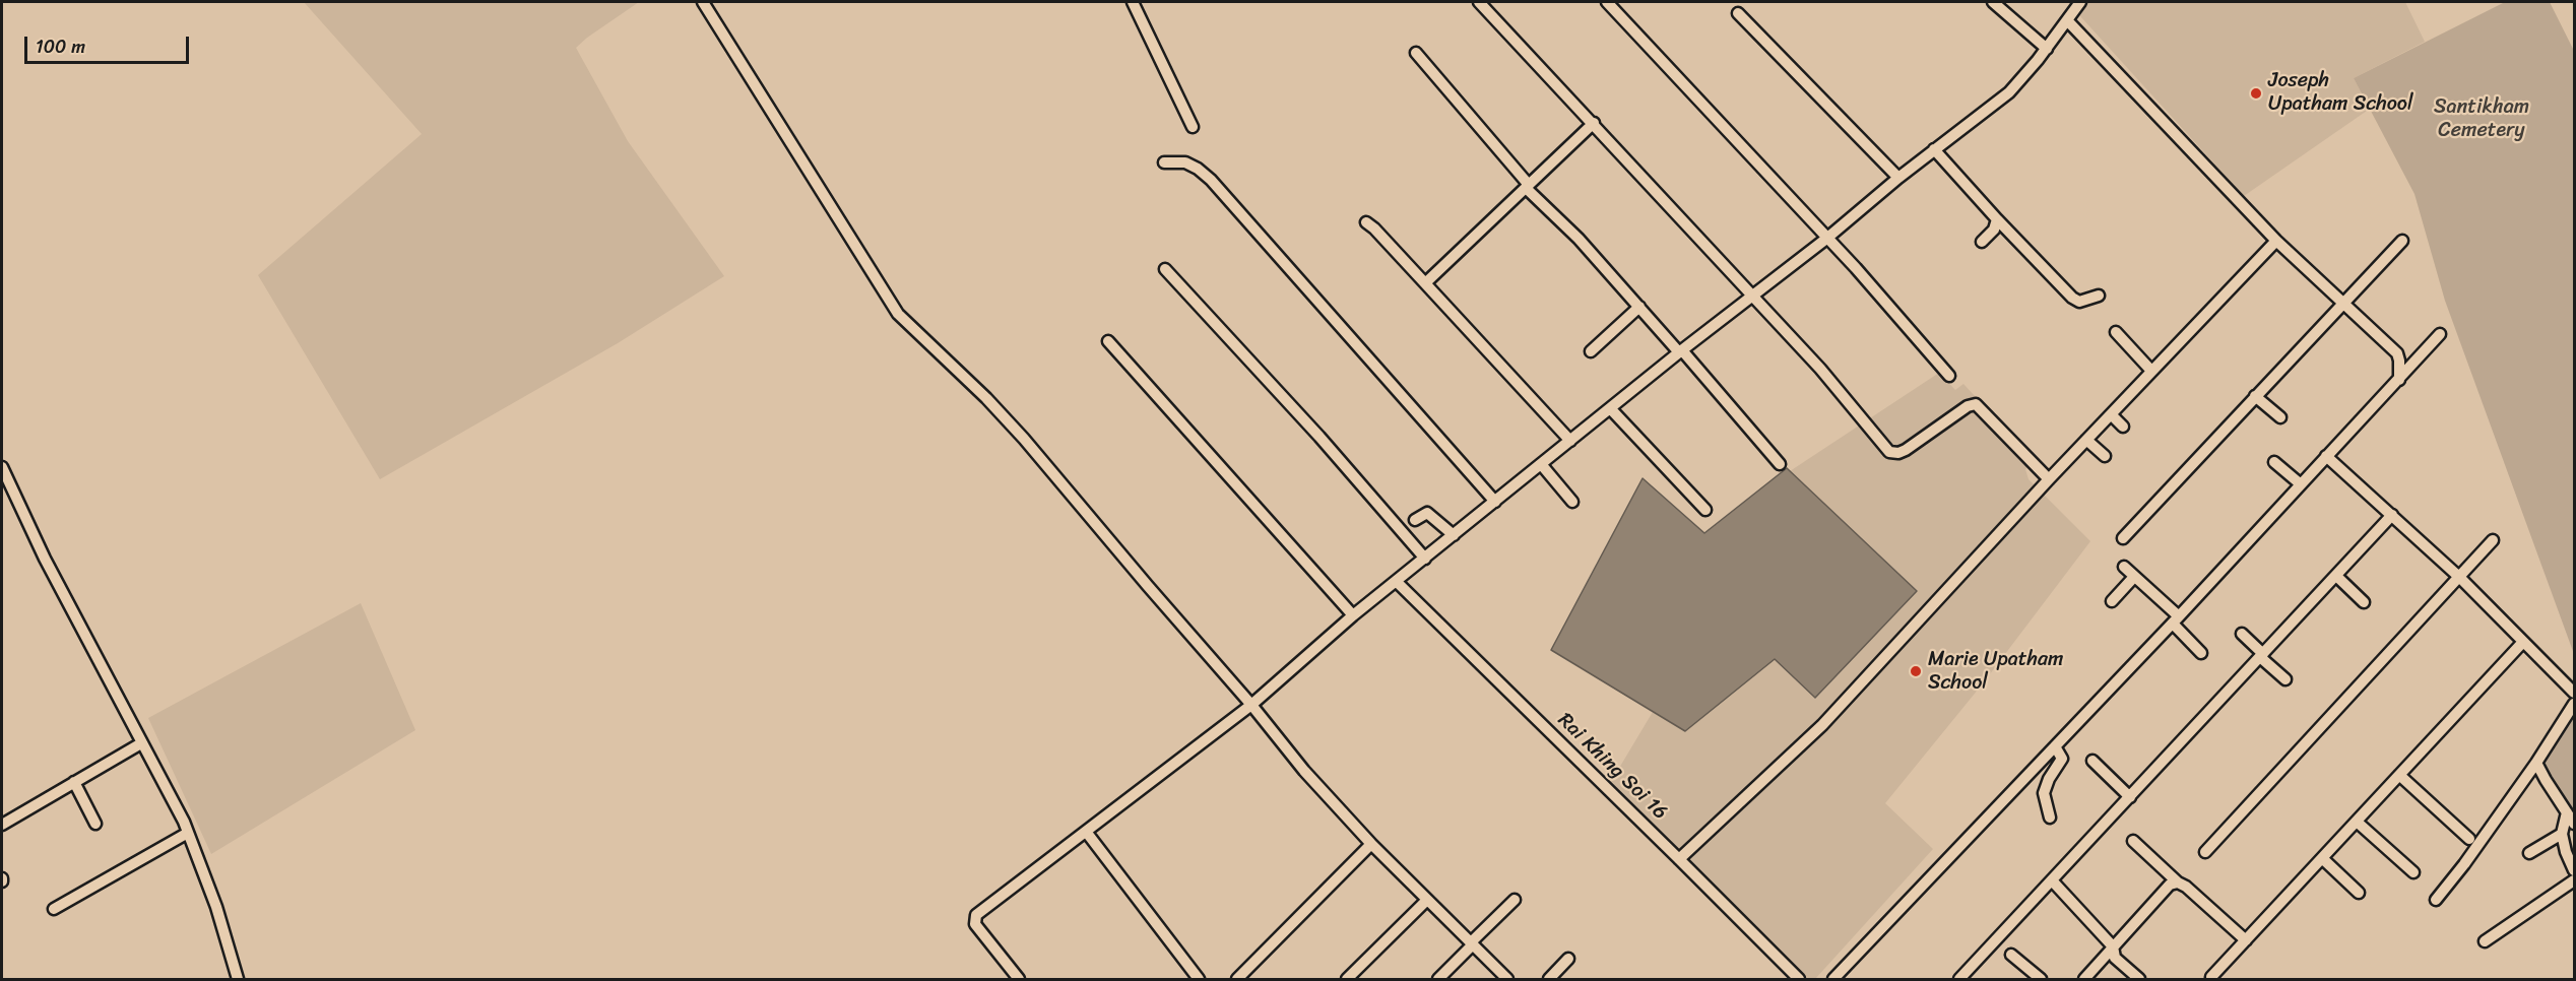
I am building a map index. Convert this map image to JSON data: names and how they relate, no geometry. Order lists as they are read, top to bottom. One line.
{"streets":{"street":["Rai Khing Soi 16"]},"parks":["Santikham Cemetery"],"places":["Joseph Upatham School","Marie Upatham School"],"scale_bar":"100 m"}
